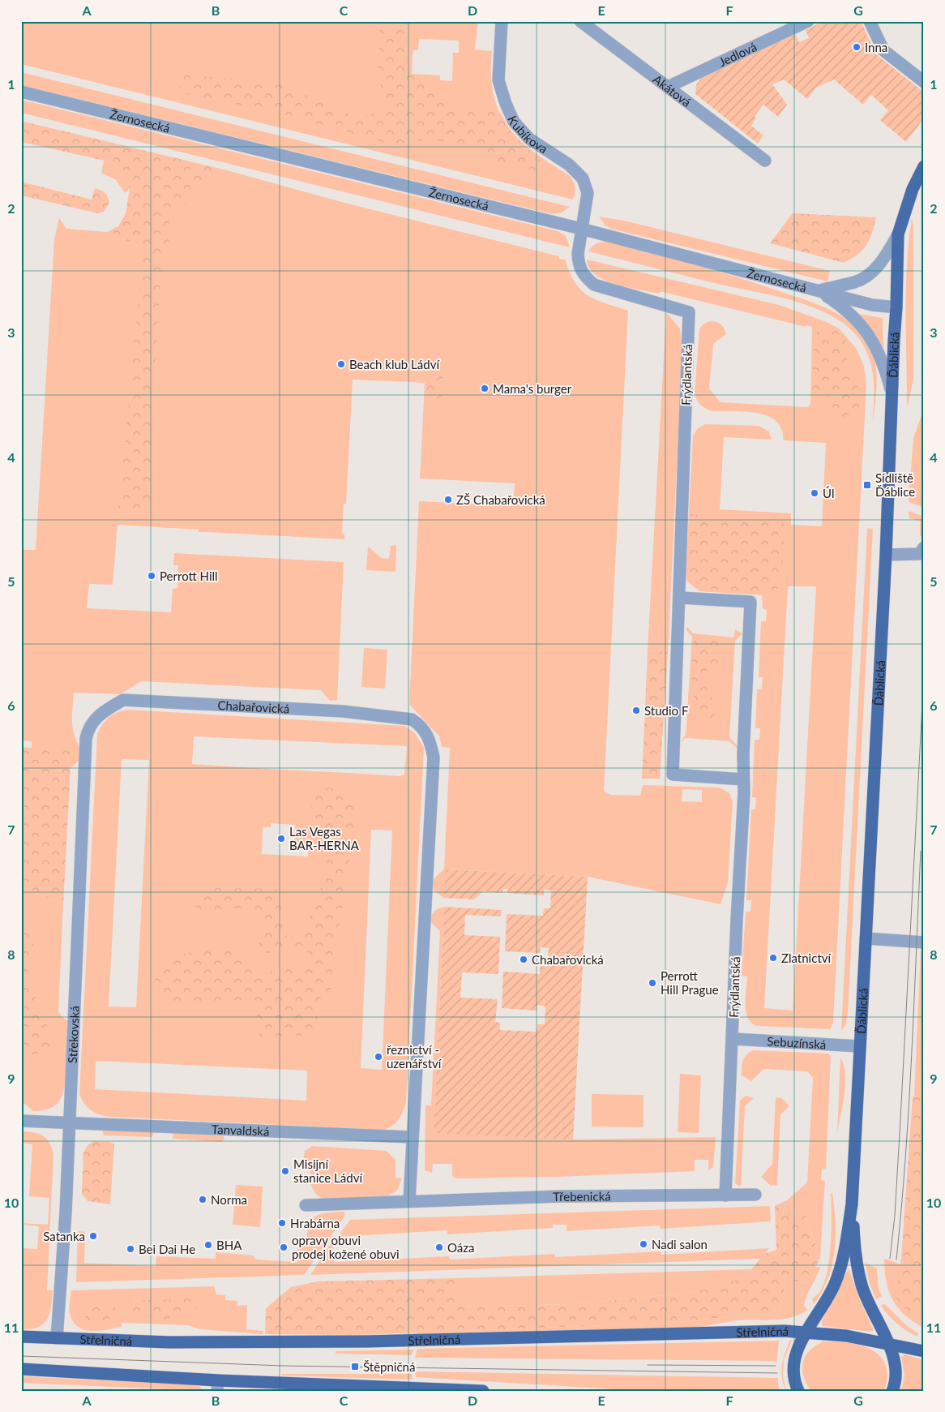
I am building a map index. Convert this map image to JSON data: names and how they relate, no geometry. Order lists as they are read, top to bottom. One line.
{"streets":{"main road":["Ďáblická","Střelničná"],"street":["Jedlová","Akátová","Žernosecká","Kubíkova","Frýdlantská","Chabařovická","Střekovská","Sebuzínská","Tanvaldská","Třebenická"]},"crossings":[["Jedlová","Akátová"],["Žernosecká","Kubíkova"],["Žernosecká","Ďáblická"],["Žernosecká","Frýdlantská"],["Kubíkova","Frýdlantská"],["Ďáblická","Sebuzínská"],["Frýdlantská","Sebuzínská"],["Frýdlantská","Třebenická"],["Chabařovická","Střekovská"],["Chabařovická","Tanvaldská"],["Střekovská","Tanvaldská"],["Střekovská","Střelničná"]],"places":{"other":["Inna","Beach klub Ládví","Mama's burger","Úl","ZŠ Chabařovická","Perrott Hill","Studio F","Las Vegas BAR-HERNA","Zlatnictví","Chabařovická","Perrott Hill Prague","řeznictví - uzenářství","Misijní stanice Ládví","Norma","Hrabárna","Satanka","Nadi salon","BHA","opravy obuvi prodej kožené obuvi","Oáza","Bei Dai He"],"transit":["Sídliště Ďáblice","Štěpničná"]},"grid":{"columns":["A","B","C","D","E","F","G"],"rows":["1","2","3","4","5","6","7","8","9","10","11"]}}
